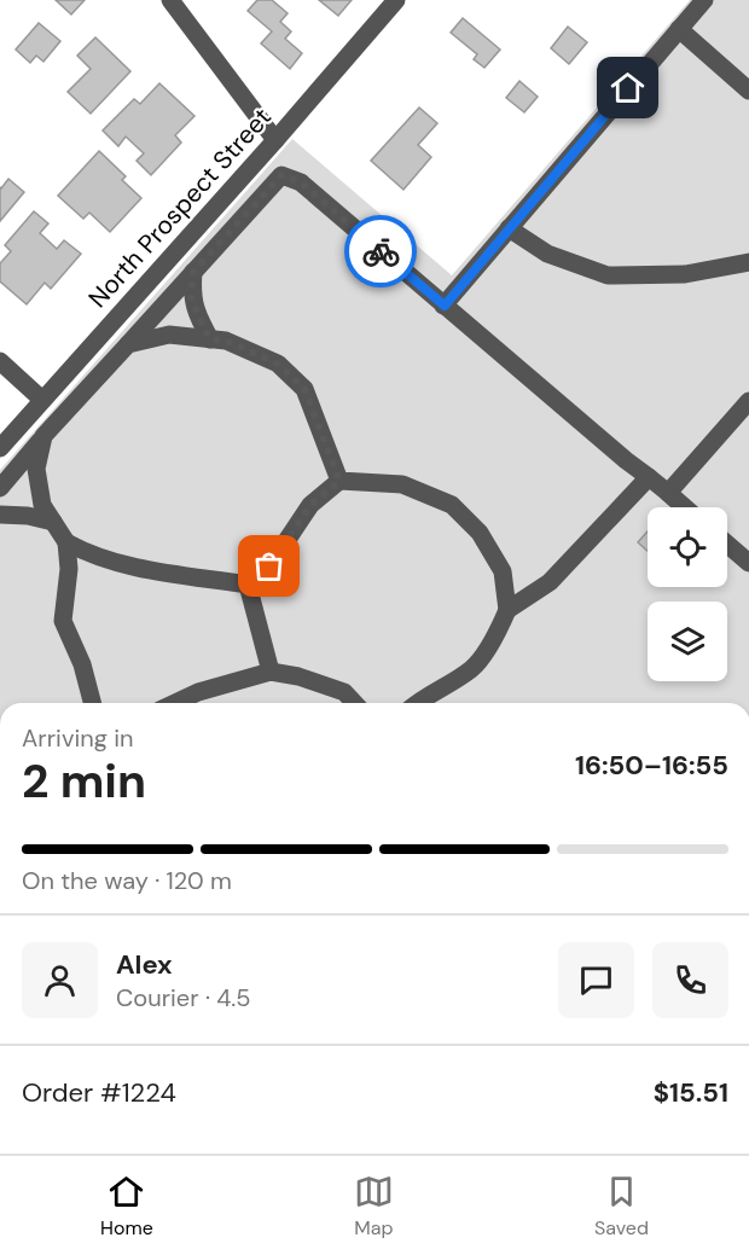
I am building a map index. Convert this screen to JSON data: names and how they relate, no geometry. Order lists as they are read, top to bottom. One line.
{"streets":{"street":["North Prospect Street"]},"page":{"heading":["2 min","Arriving in","16:50–16:55"],"panel":["Alex","Courier · 4.5","Order #1224","$15.51"],"bar":"On the way · 120 m","tabs":["Home","Map","Saved"]}}
